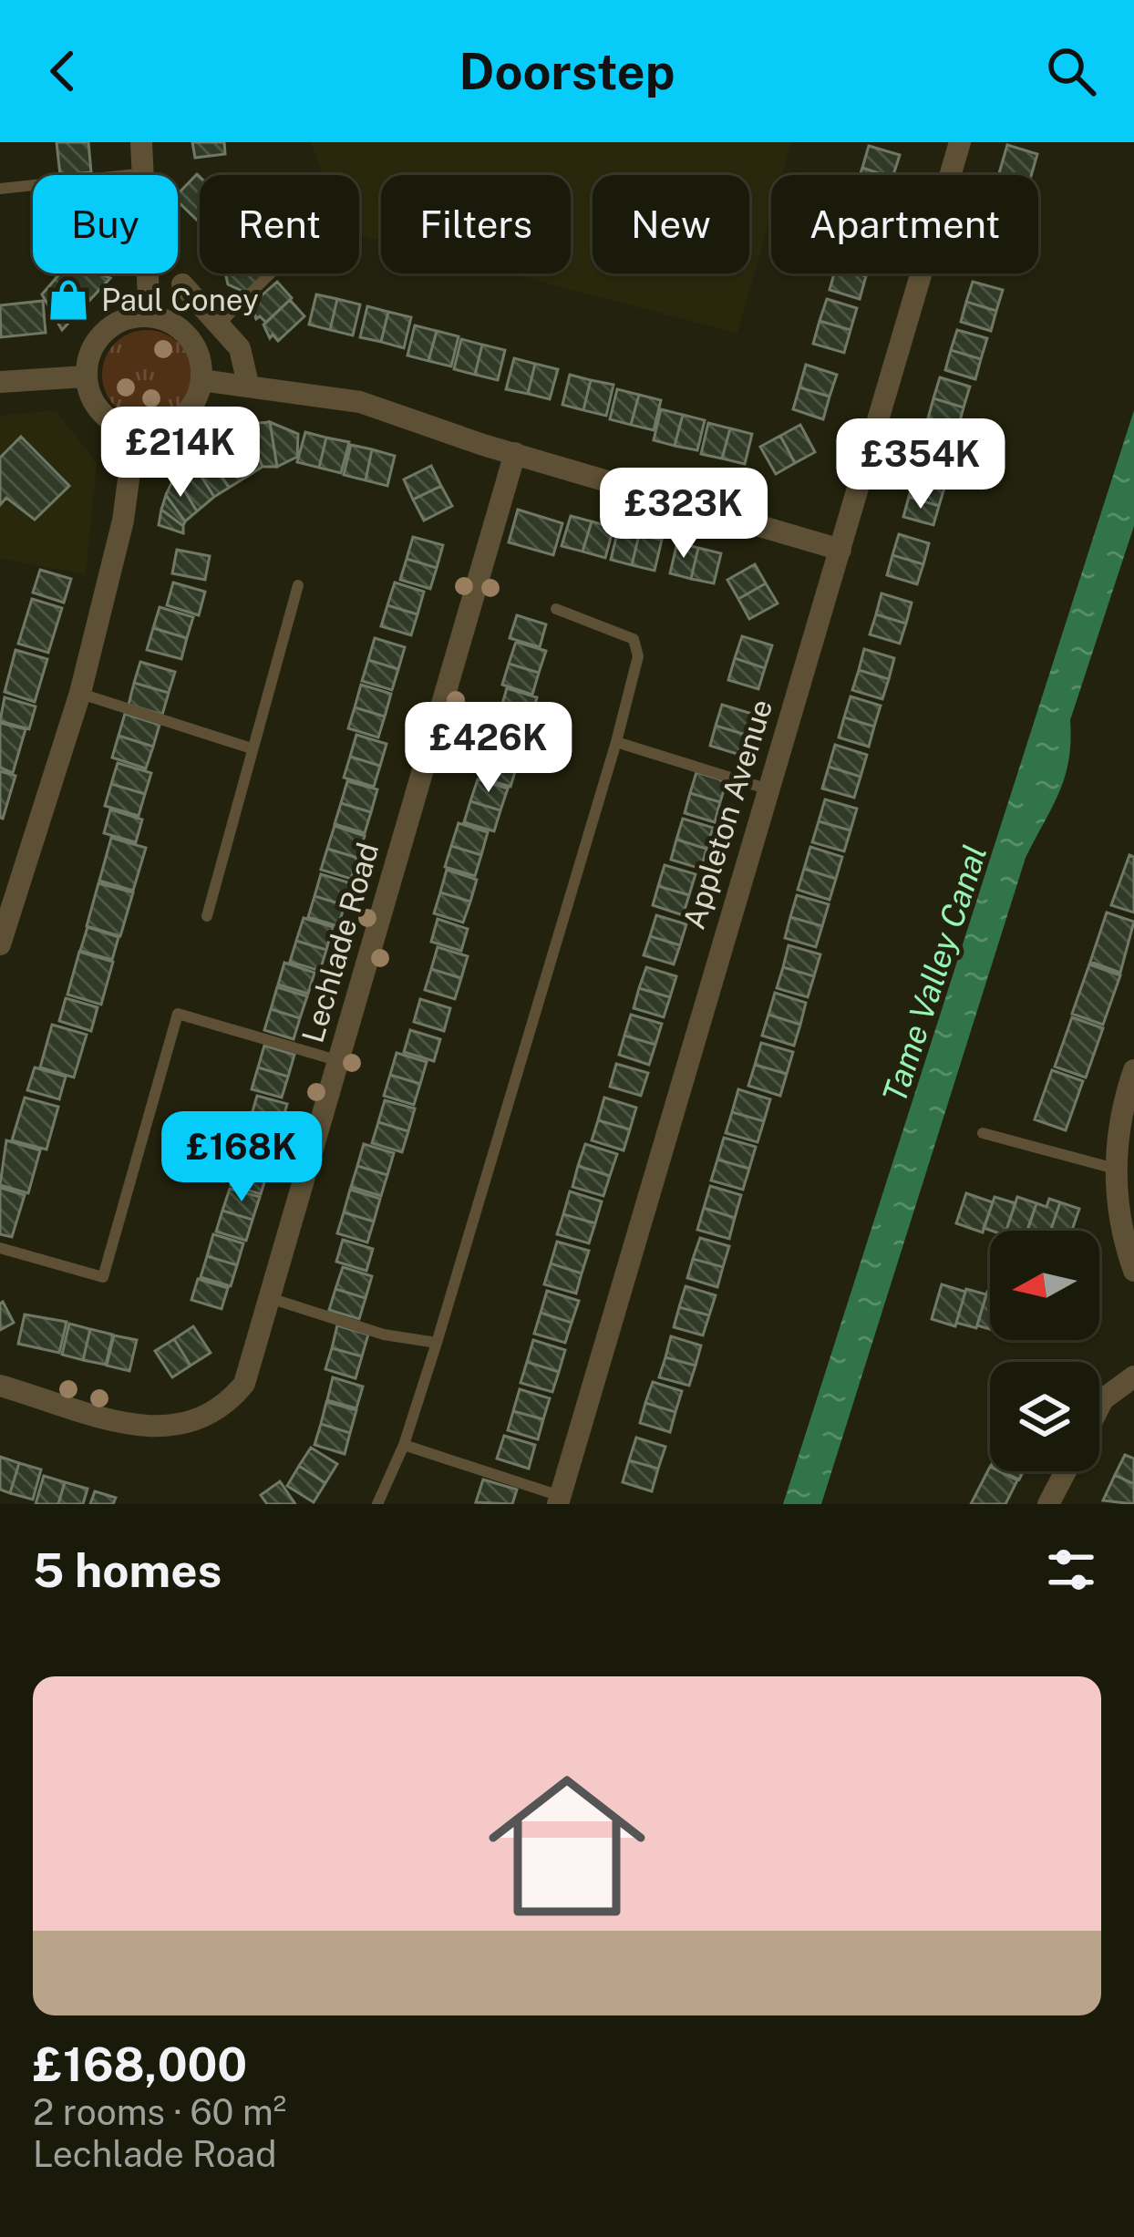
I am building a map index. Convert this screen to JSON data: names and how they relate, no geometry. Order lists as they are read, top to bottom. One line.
{"streets":{"street":["Appleton Avenue","Lechlade Road"]},"water":["Tame Valley Canal"],"places":{"shop":["Paul Coney"]},"north":"left","page":{"header":"Doorstep","chip":["Buy","Rent","Filters","New","Apartment"],"price":["£214K","£354K","£323K","£426K","£168K"],"heading":"5 homes","list":[{"name":"£168,000","note":"2 rooms · 60 m² · Lechlade Road"}]}}
